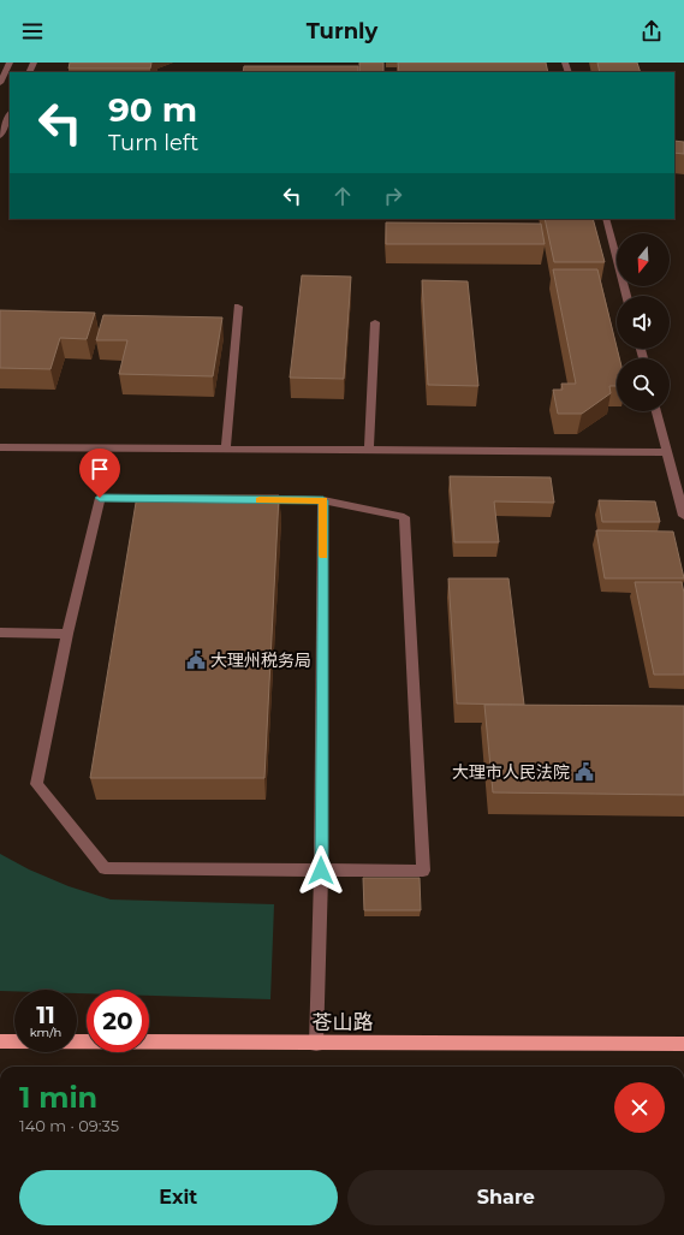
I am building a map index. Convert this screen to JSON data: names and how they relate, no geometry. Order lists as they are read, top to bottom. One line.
{"streets":{"main road":["苍山路"]},"places":{"public building":["大理州税务局","大理市人民法院"]},"north":"bottom","page":{"header":"Turnly","turn":["90 m","Turn left"],"speed":"11 km/h","limit":"20","heading":["1 min","140 m · 09:35"],"buttons":["Exit","Share"]}}
